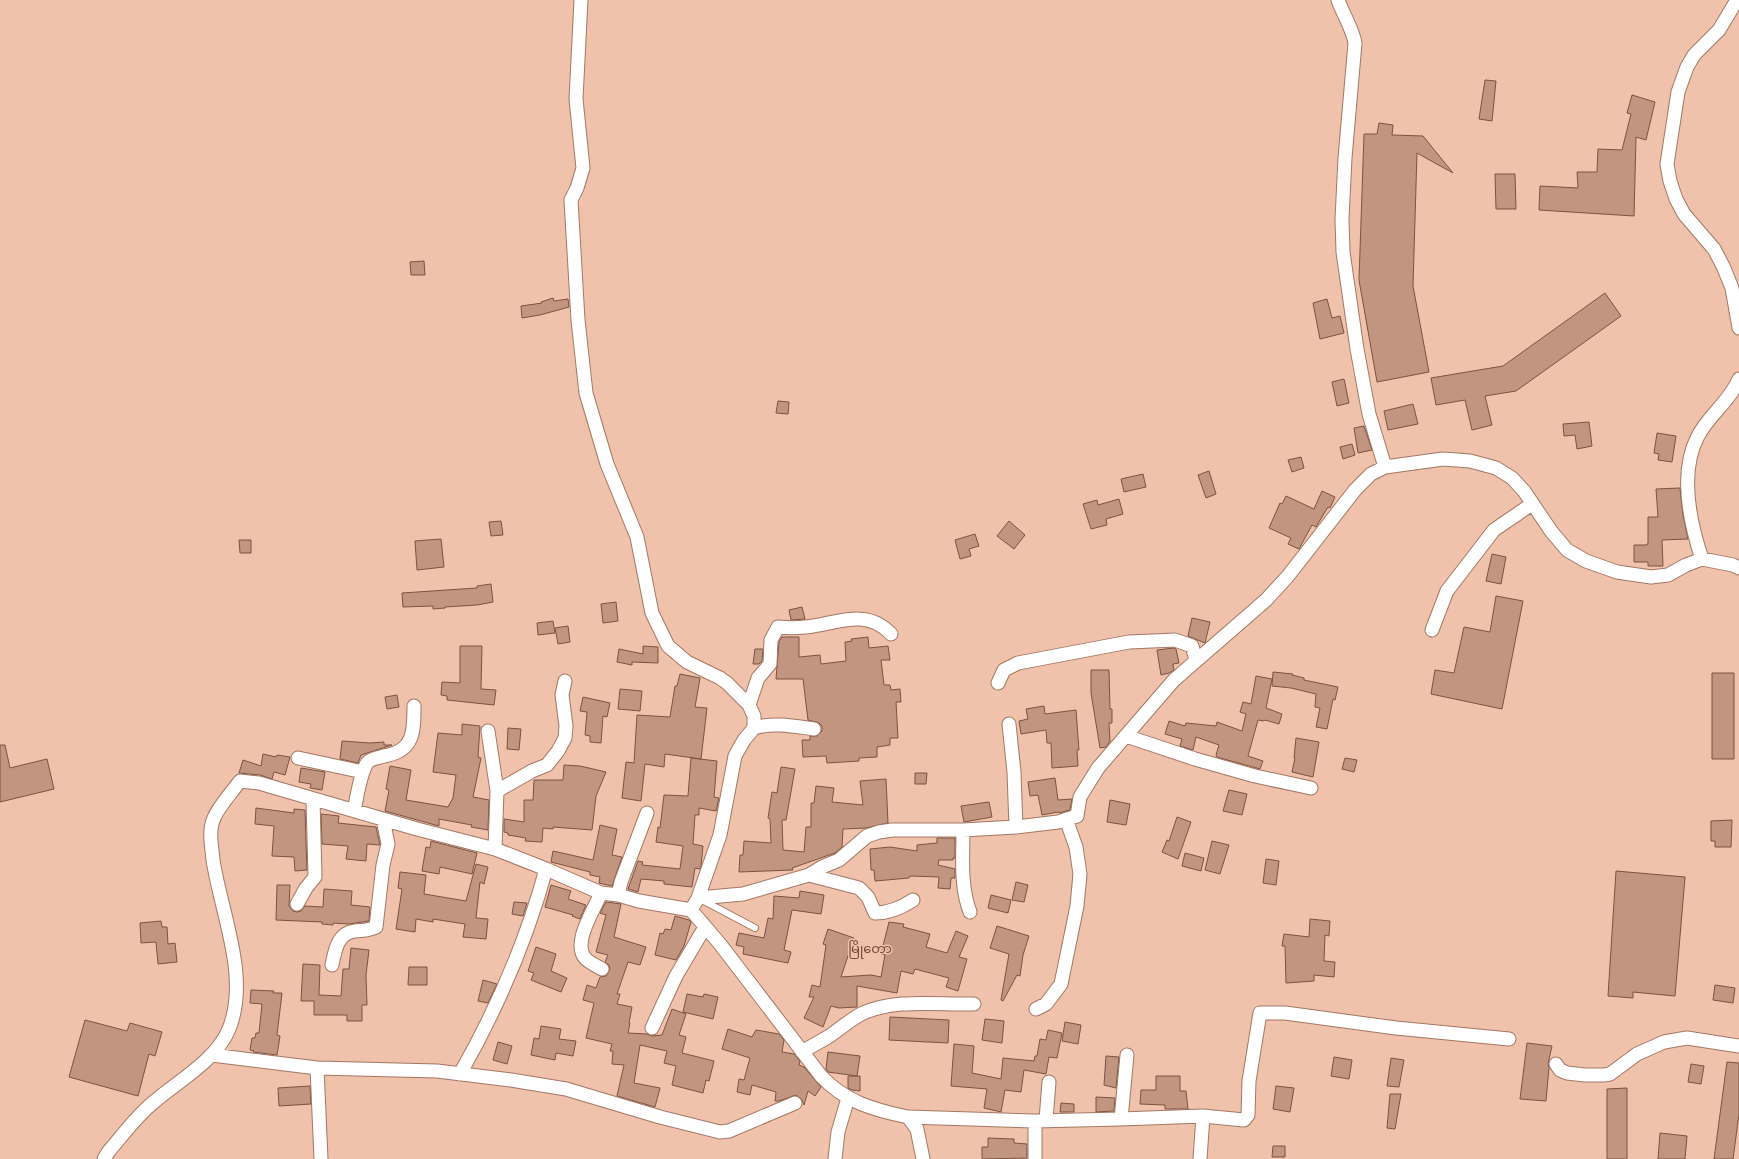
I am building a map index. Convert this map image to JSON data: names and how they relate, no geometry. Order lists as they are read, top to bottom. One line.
{"districts":["မြိုတော"]}
